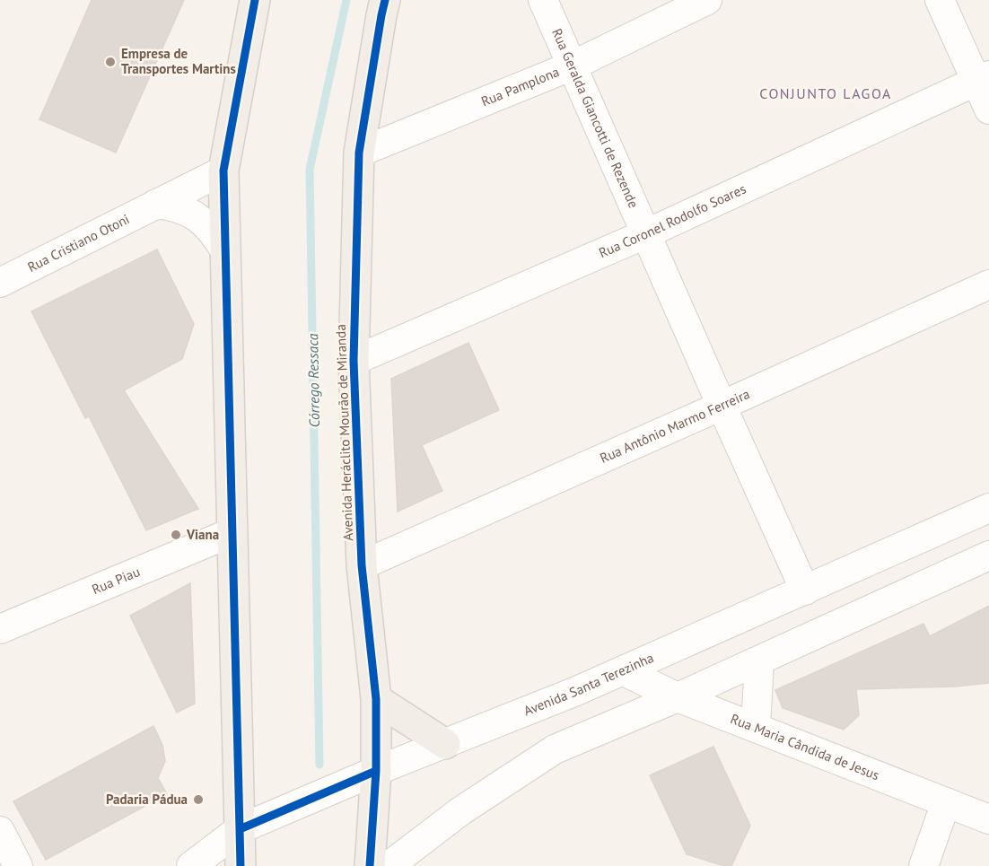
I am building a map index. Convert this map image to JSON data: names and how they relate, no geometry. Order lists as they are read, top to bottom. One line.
{"streets":{"main road":["Avenida Heráclito Mourão de Miranda"],"street":["Rua Pamplona","Rua Geralda Giancotti de Rezende","Rua Coronel Rodolfo Soares","Rua Cristiano Otoni","Rua Antônio Marmo Ferreira","Rua Piau","Avenida Santa Terezinha","Rua Maria Cândida de Jesus"]},"crossings":[["Rua Pamplona","Rua Geralda Giancotti de Rezende"],["Rua Pamplona","Avenida Heráclito Mourão de Miranda"],["Rua Geralda Giancotti de Rezende","Rua Coronel Rodolfo Soares"],["Rua Geralda Giancotti de Rezende","Rua Antônio Marmo Ferreira"],["Rua Geralda Giancotti de Rezende","Avenida Santa Terezinha"],["Rua Coronel Rodolfo Soares","Avenida Heráclito Mourão de Miranda"],["Rua Antônio Marmo Ferreira","Avenida Heráclito Mourão de Miranda"],["Avenida Heráclito Mourão de Miranda","Avenida Santa Terezinha"],["Avenida Santa Terezinha","Rua Maria Cândida de Jesus"]],"districts":["CONJUNTO LAGOA"],"water":["Córrego Ressaca"],"places":["Empresa de Transportes Martins","Viana","Padaria Pádua"]}
